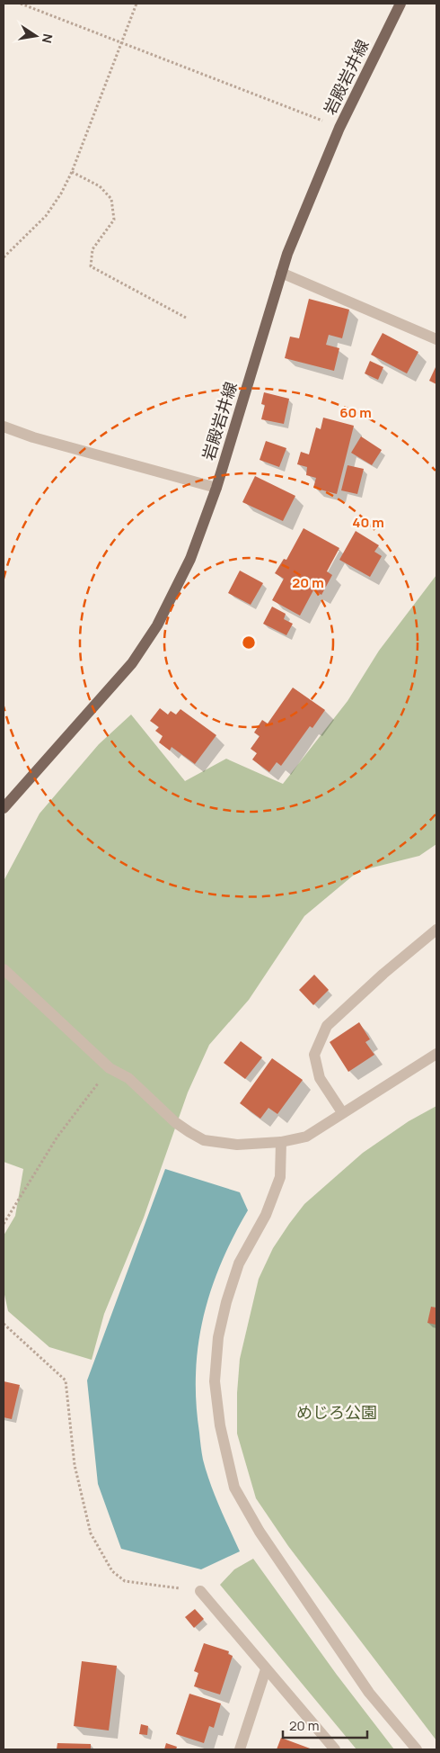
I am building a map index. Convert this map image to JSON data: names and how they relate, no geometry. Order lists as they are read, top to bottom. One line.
{"streets":{"main road":["岩殿岩井線"]},"parks":["めじろ公園"],"scale_bar":"20 m","north":"right","rings":["60 m","40 m","20 m"]}
